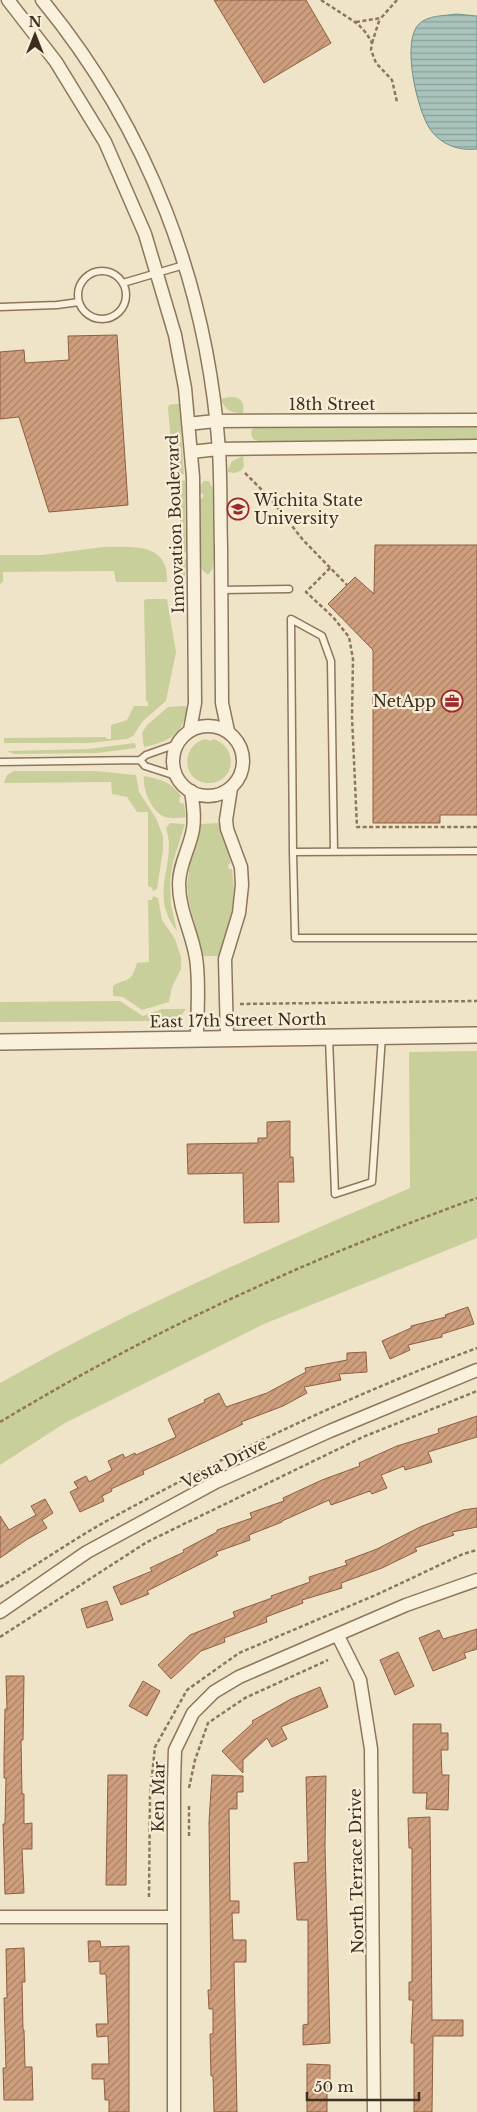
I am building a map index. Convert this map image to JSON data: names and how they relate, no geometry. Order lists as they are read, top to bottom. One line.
{"streets":{"street":["18th Street","Innovation Boulevard","East 17th Street North","Vesta Drive","Ken Mar","North Terrace Drive"]},"crossings":[["18th Street","Innovation Boulevard"],["Ken Mar","North Terrace Drive"]],"places":{"school or university":["Wichita State University"],"office":["NetApp"]},"scale_bar":"50 m","north":"top"}
